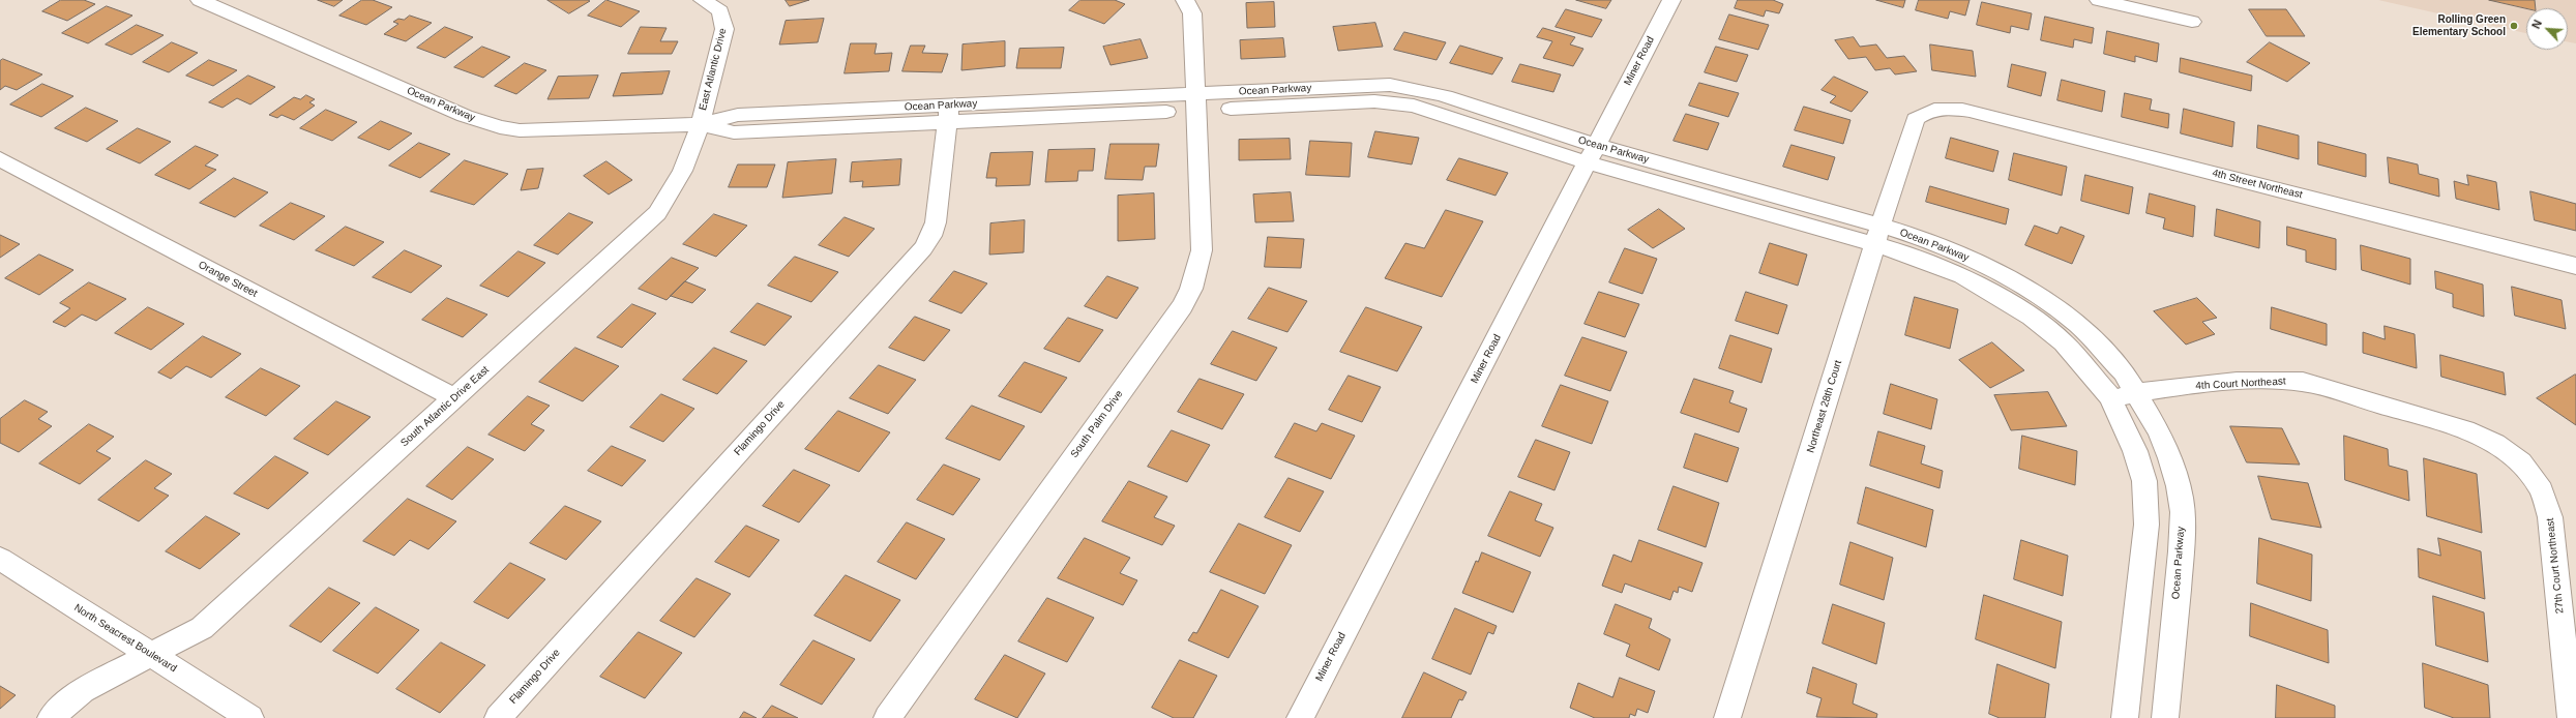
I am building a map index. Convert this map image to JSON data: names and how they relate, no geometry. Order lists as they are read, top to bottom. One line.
{"streets":{"street":["Miner Road","East Atlantic Drive","Ocean Parkway","4th Street Northeast","Orange Street","4th Court Northeast","South Atlantic Drive East","Northeast 28th Court","South Palm Drive","Flamingo Drive","27th Court Northeast","North Seacrest Boulevard"]},"crossings":[["Miner Road","Ocean Parkway"],["East Atlantic Drive","Ocean Parkway"],["East Atlantic Drive","South Atlantic Drive East"],["Ocean Parkway","4th Court Northeast"],["Ocean Parkway","South Atlantic Drive East"],["Ocean Parkway","Northeast 28th Court"],["Ocean Parkway","South Palm Drive"],["Ocean Parkway","Flamingo Drive"],["4th Street Northeast","Northeast 28th Court"],["Orange Street","South Atlantic Drive East"],["4th Court Northeast","27th Court Northeast"],["South Atlantic Drive East","North Seacrest Boulevard"]],"places":["Rolling Green Elementary School"],"north":"top left"}
